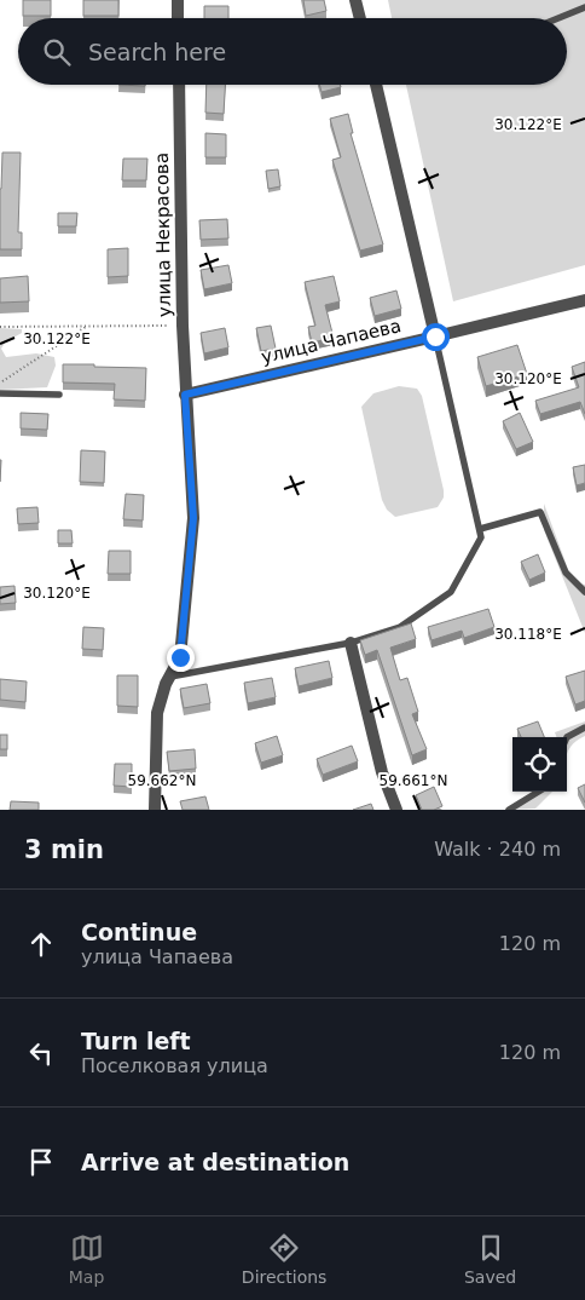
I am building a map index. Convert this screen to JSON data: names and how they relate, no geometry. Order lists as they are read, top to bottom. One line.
{"streets":{"street":["улица Некрасова","улица Чапаева"]},"crossings":[["улица Некрасова","улица Чапаева"]],"page":{"search":"Search here","heading":["3 min","Walk · 240 m"],"list":[["Continue","улица Чапаева","120 m"],["Turn left","Поселковая улица","120 m"],"Arrive at destination"],"nav":["Map","Directions","Saved"]},"coordinates":["30.122°E","30.120°E","30.118°E","59.662°N","59.661°N"]}
